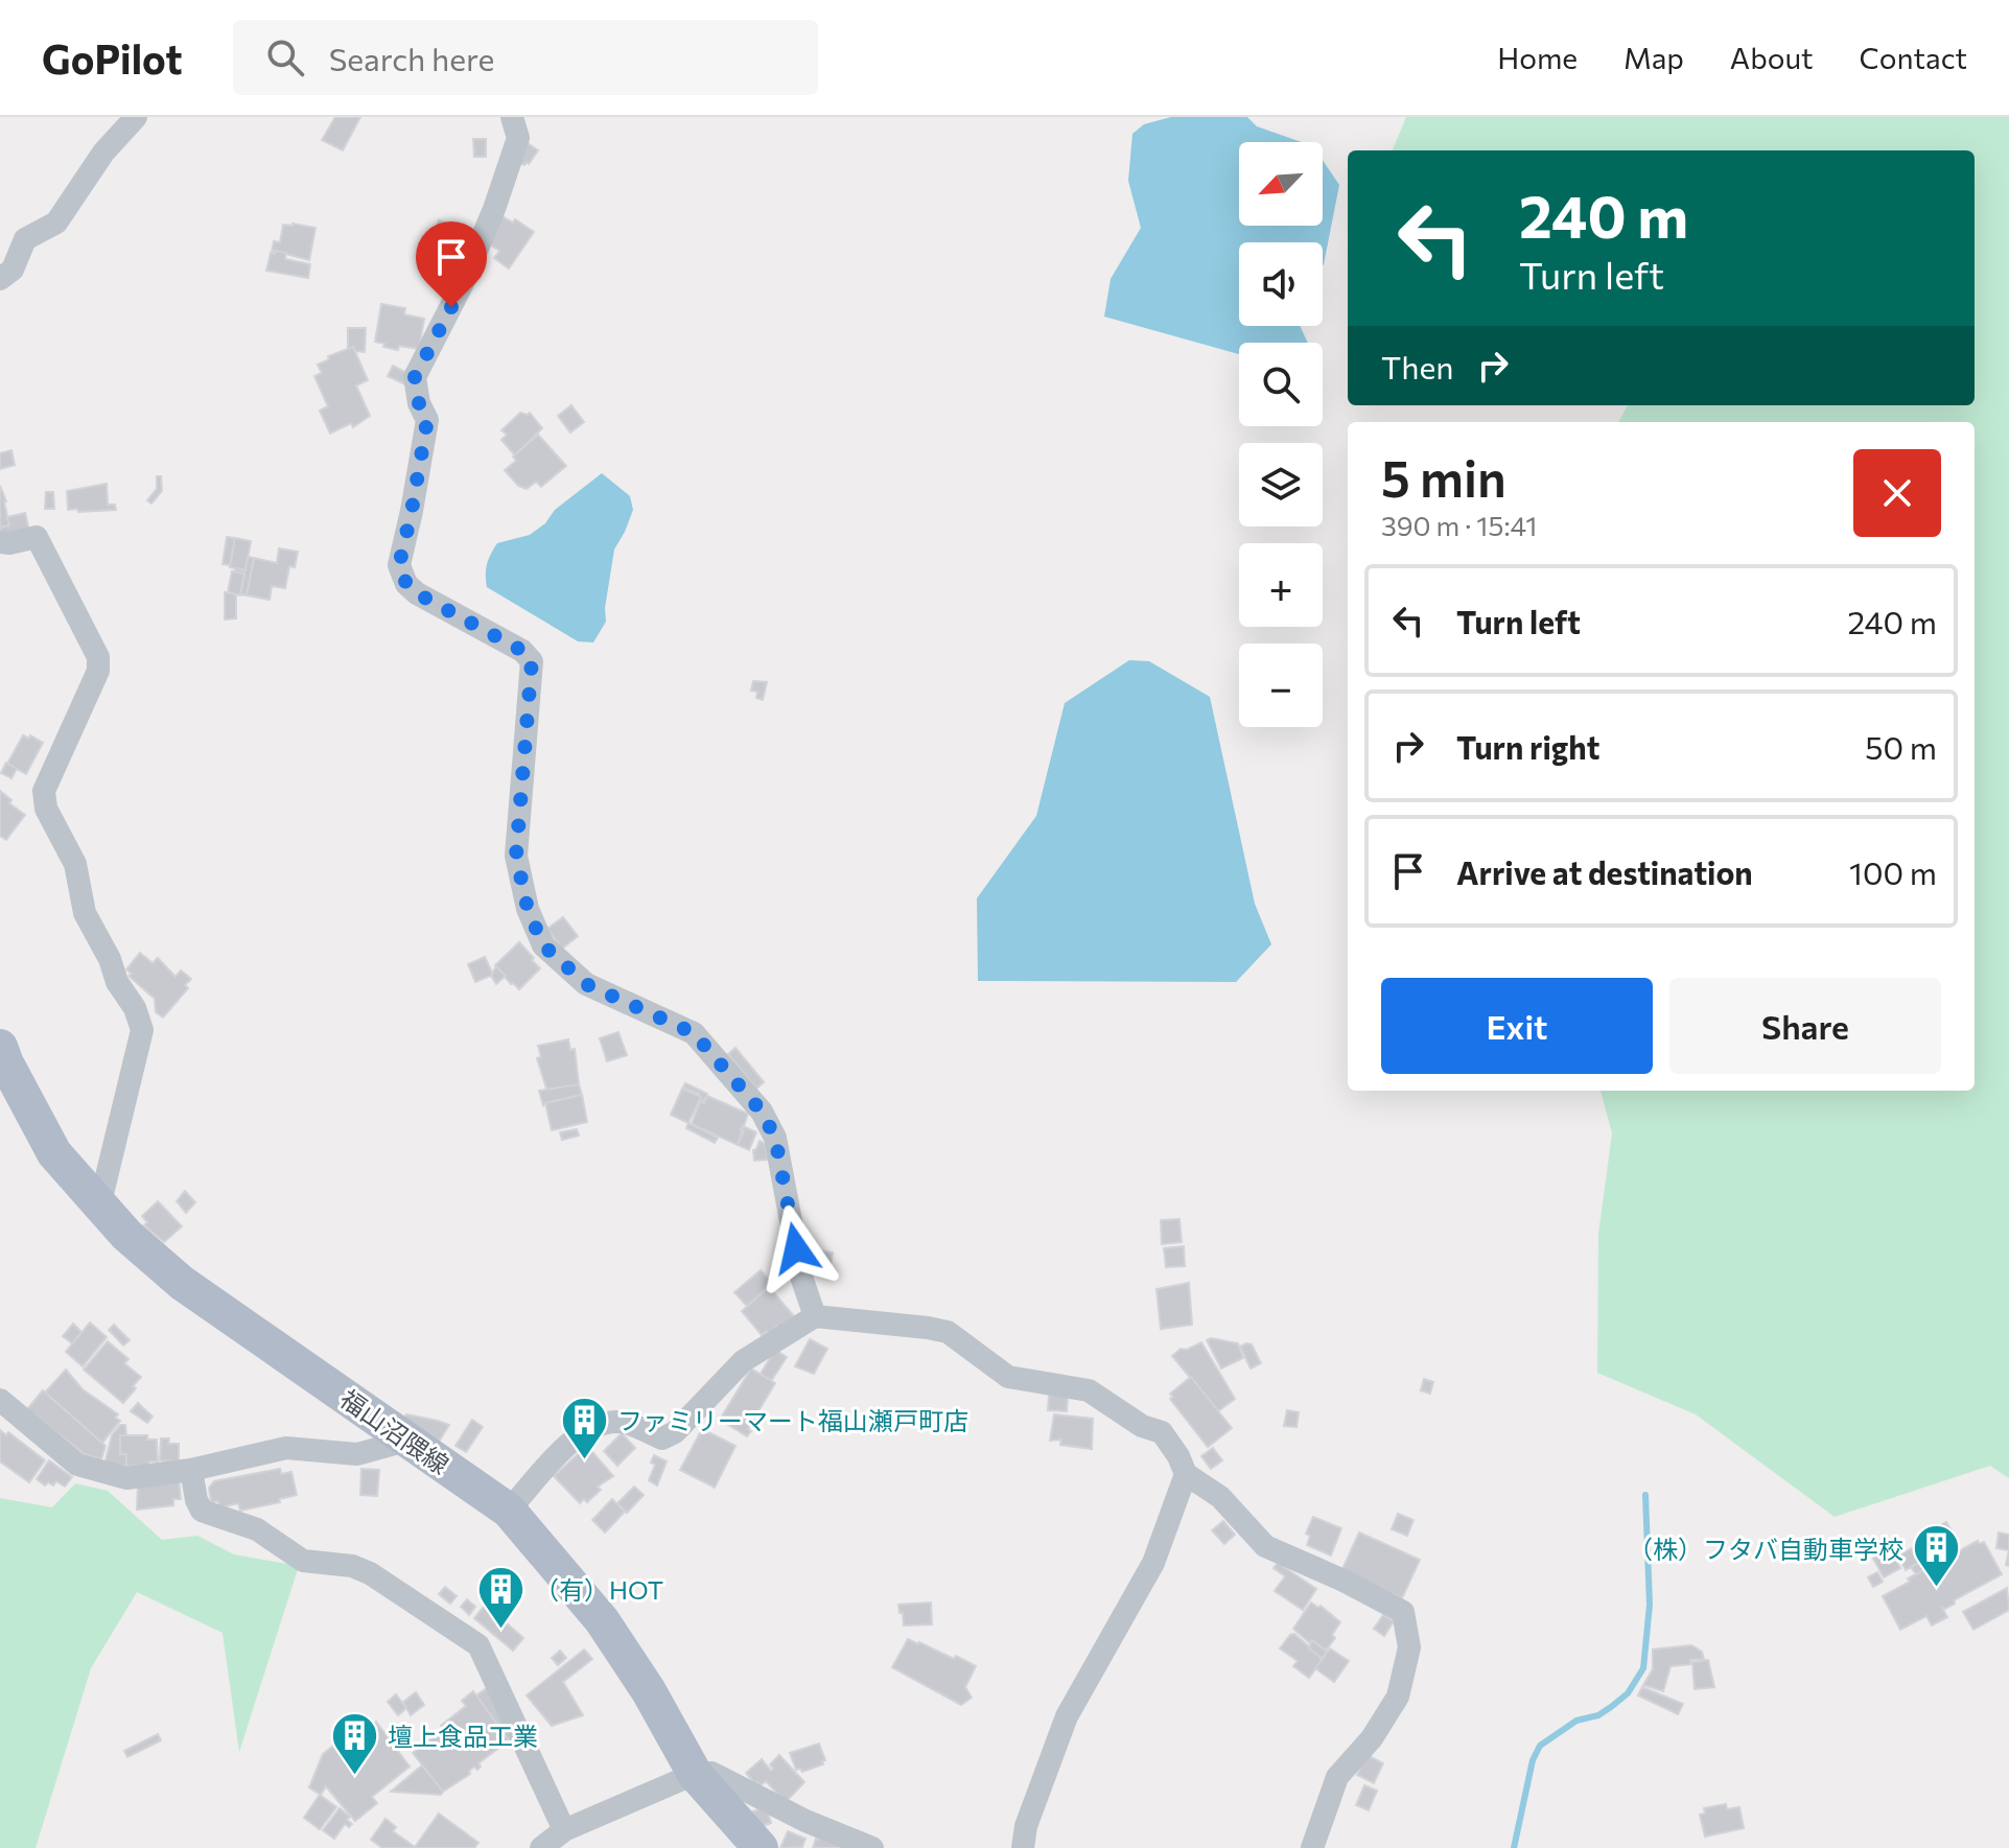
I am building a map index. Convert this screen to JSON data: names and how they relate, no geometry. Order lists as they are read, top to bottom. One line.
{"streets":{"main road":["福山沼隈線"]},"places":{"building":["ファミリーマート福山瀬戸町店","（株）フタバ自動車学校","（有）HOT","壇上食品工業"]},"north":"bottom left","page":{"header":"GoPilot","search":"Search here","nav":["Home","Map","About","Contact"],"map_buttons":["+","−"],"turn":["240 m","Turn left"],"then":"Then","heading":["5 min","390 m · 15:41"],"list":[{"name":"Turn left","value":"240 m"},{"name":"Turn right","value":"50 m"},{"name":"Arrive at destination","value":"100 m"}],"buttons":["Exit","Share"]}}
